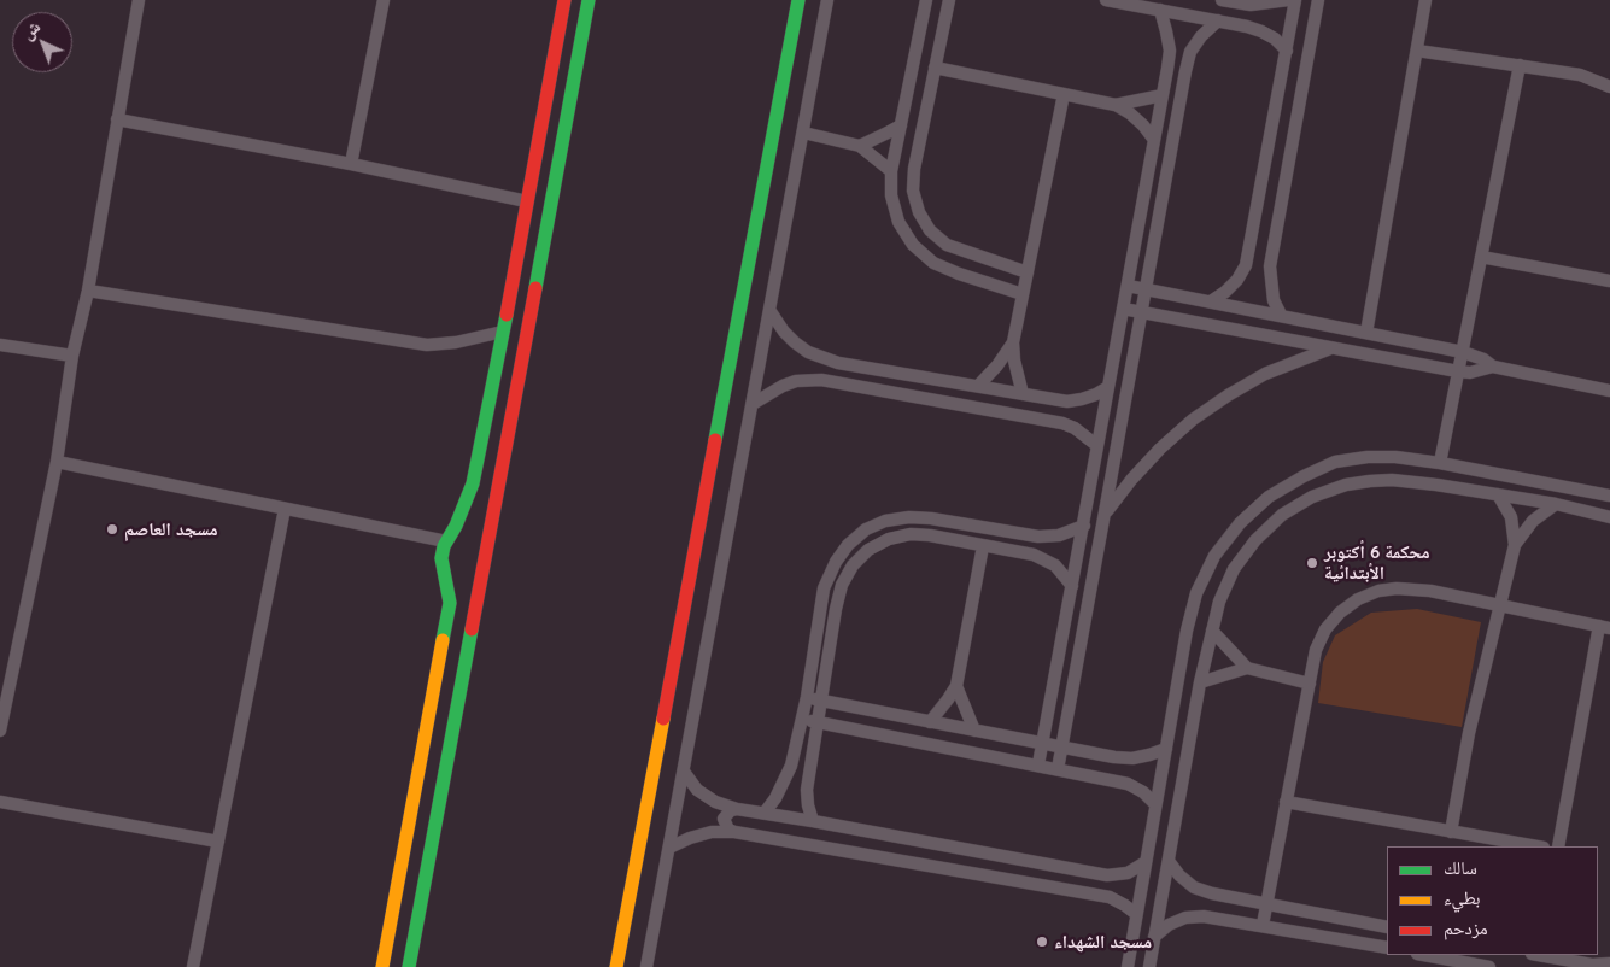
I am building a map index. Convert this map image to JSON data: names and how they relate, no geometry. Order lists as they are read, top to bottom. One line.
{"places":["مسجد العاصم","محكمة 6 أكتوبر الأبتدائية","مسجد الشهداء"],"legend":["سالك","بطيء","مزدحم"],"north":"top left"}
